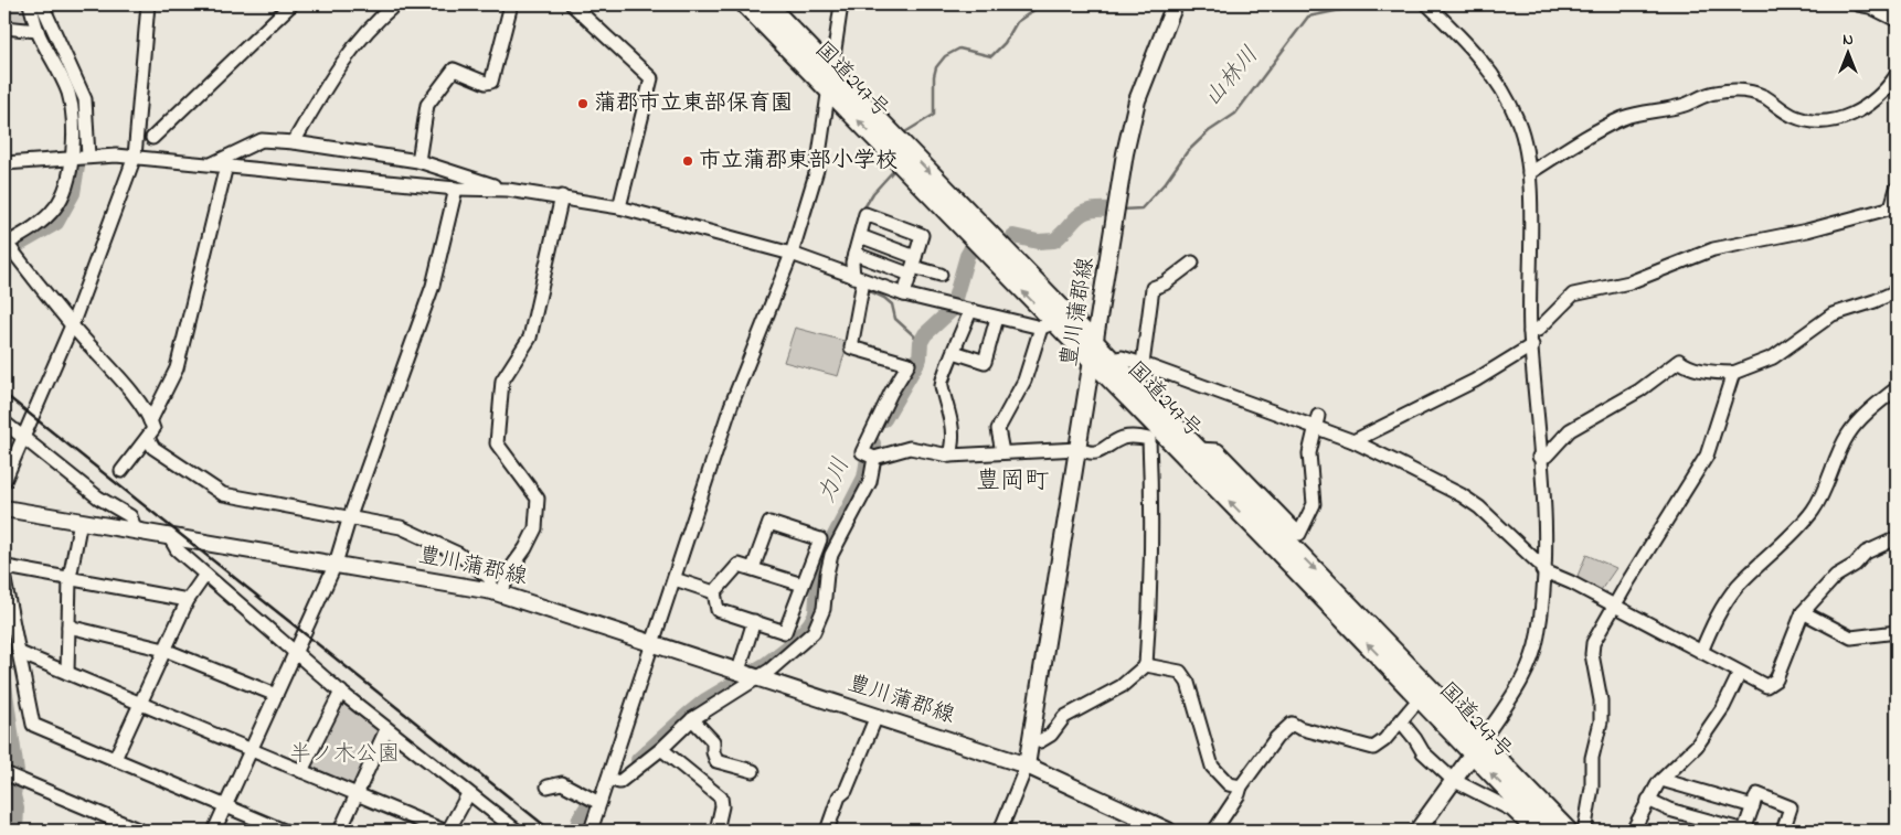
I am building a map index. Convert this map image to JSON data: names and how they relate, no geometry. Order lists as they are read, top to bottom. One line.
{"streets":{"highway":["国道247号"],"main road":["豊川蒲郡線"]},"crossings":[["国道247号","豊川蒲郡線"]],"districts":["豊岡町"],"water":["山林川","力川"],"parks":["半ノ木公園"],"places":["蒲郡市立東部保育園","市立蒲郡東部小学校"],"north":"top"}
